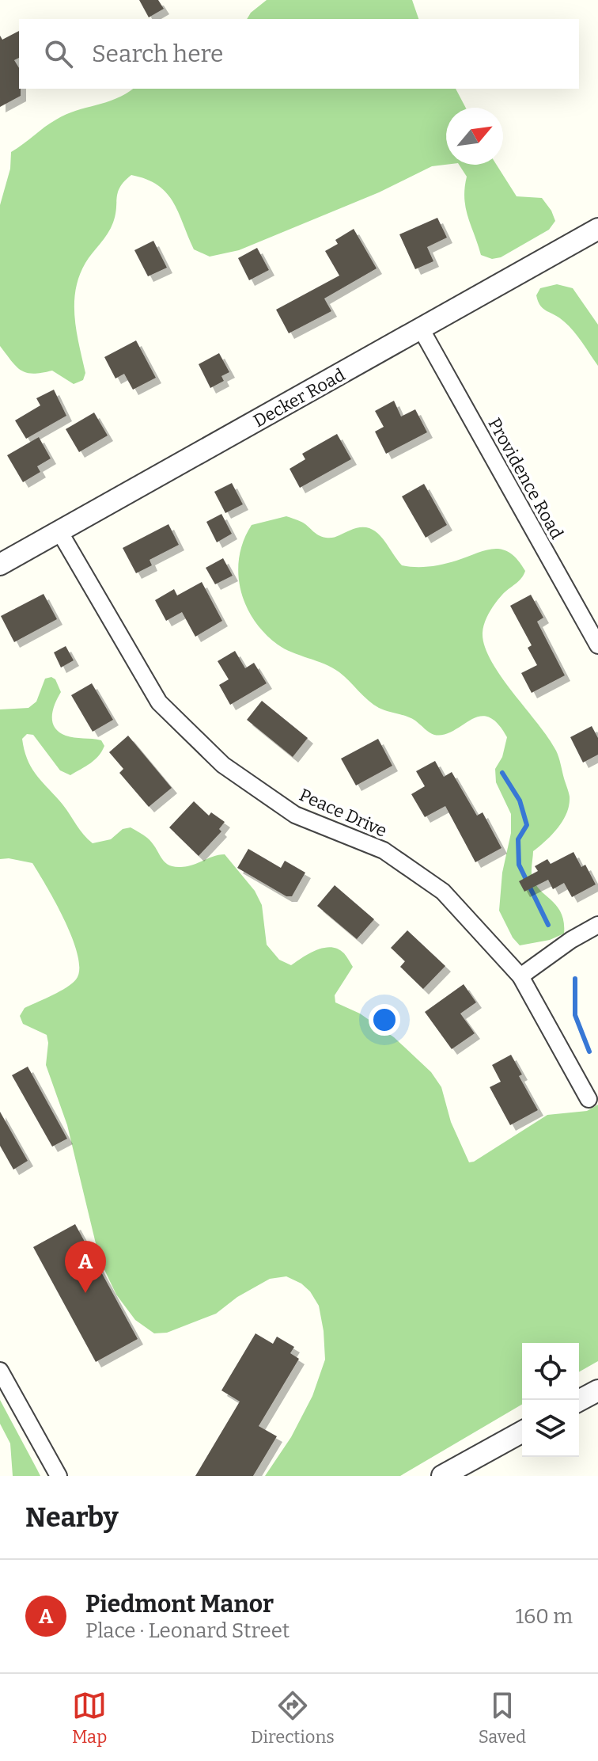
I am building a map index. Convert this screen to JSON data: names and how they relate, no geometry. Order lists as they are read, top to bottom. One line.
{"streets":{"street":["Decker Road","Providence Road","Peace Drive"]},"crossings":[["Decker Road","Providence Road"],["Decker Road","Peace Drive"]],"north":"top right","page":{"search":"Search here","pins":"A","heading":"Nearby","list":[{"mark":"A","name":"Piedmont Manor","note":"Place · Leonard Street","value":"160 m"}],"nav":["Map","Directions","Saved"]}}
